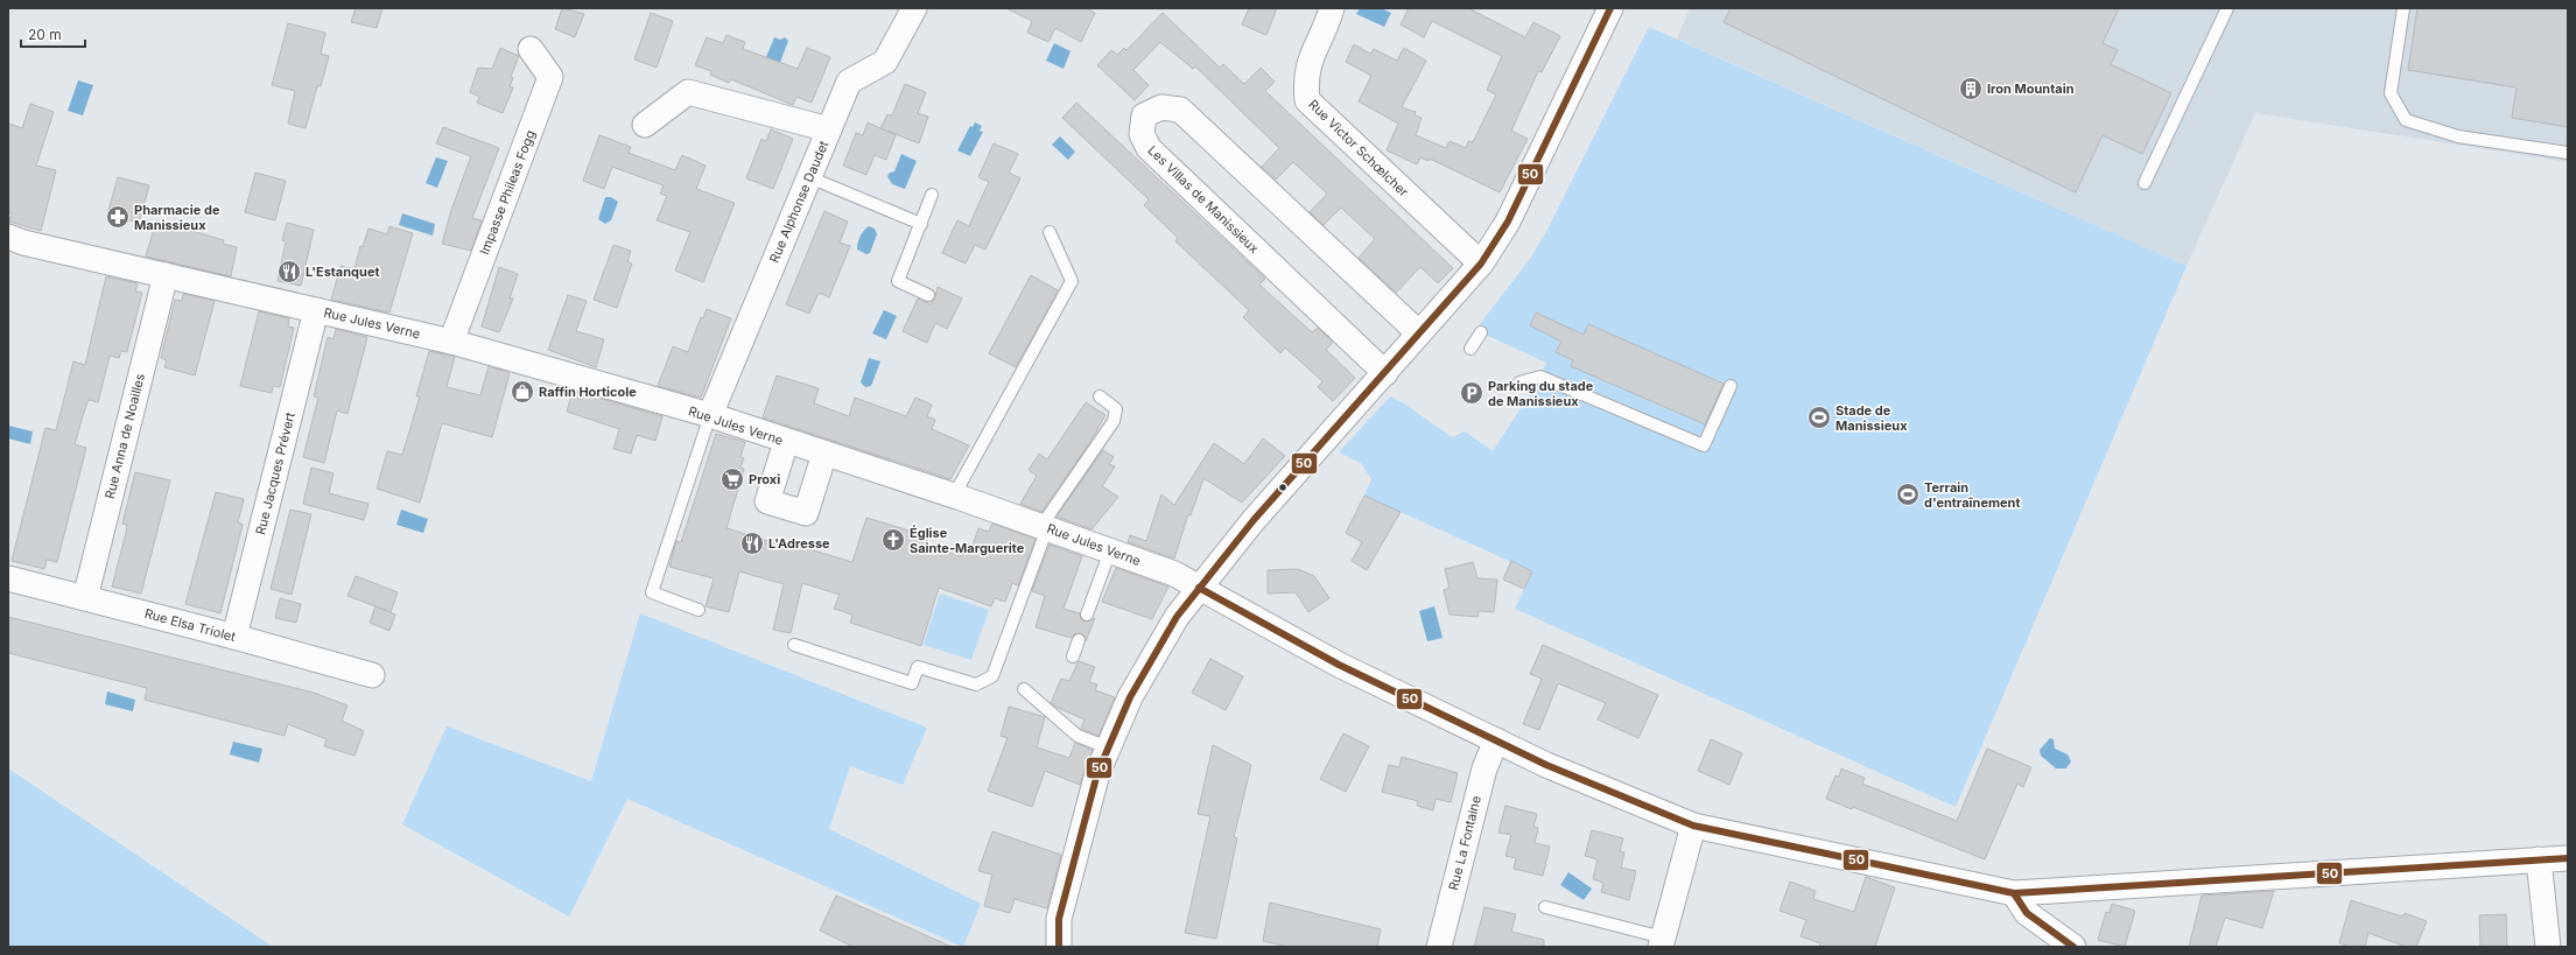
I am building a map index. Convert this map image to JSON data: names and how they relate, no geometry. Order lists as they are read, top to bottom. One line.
{"streets":{"street":["Rue Victor Schœlcher","Impasse Phileas Fogg","Les Villas de Manissieux","Rue Alphonse Daudet","Rue Jules Verne","Rue Anna de Noailles","Rue Jacques Prévert","Rue Elsa Triolet","Rue La Fontaine"]},"crossings":[["Impasse Phileas Fogg","Rue Jules Verne"],["Rue Alphonse Daudet","Rue Jules Verne"],["Rue Jules Verne","Rue Anna de Noailles"],["Rue Jules Verne","Rue Jacques Prévert"],["Rue Jules Verne","Rue La Fontaine"],["Rue Anna de Noailles","Rue Elsa Triolet"],["Rue Jacques Prévert","Rue Elsa Triolet"]],"places":{"building":["Iron Mountain"],"pharmacy":["Pharmacie de Manissieux"],"restaurant":["L'Estanquet","L'Adresse"],"shop":["Raffin Horticole"],"parking":["Parking du stade de Manissieux"],"sports":["Stade de Manissieux","Terrain d'entraînement"],"supermarket":["Proxi"],"church":["Église Sainte-Marguerite"]},"lines":["transit line 50"],"scale_bar":"20 m"}
